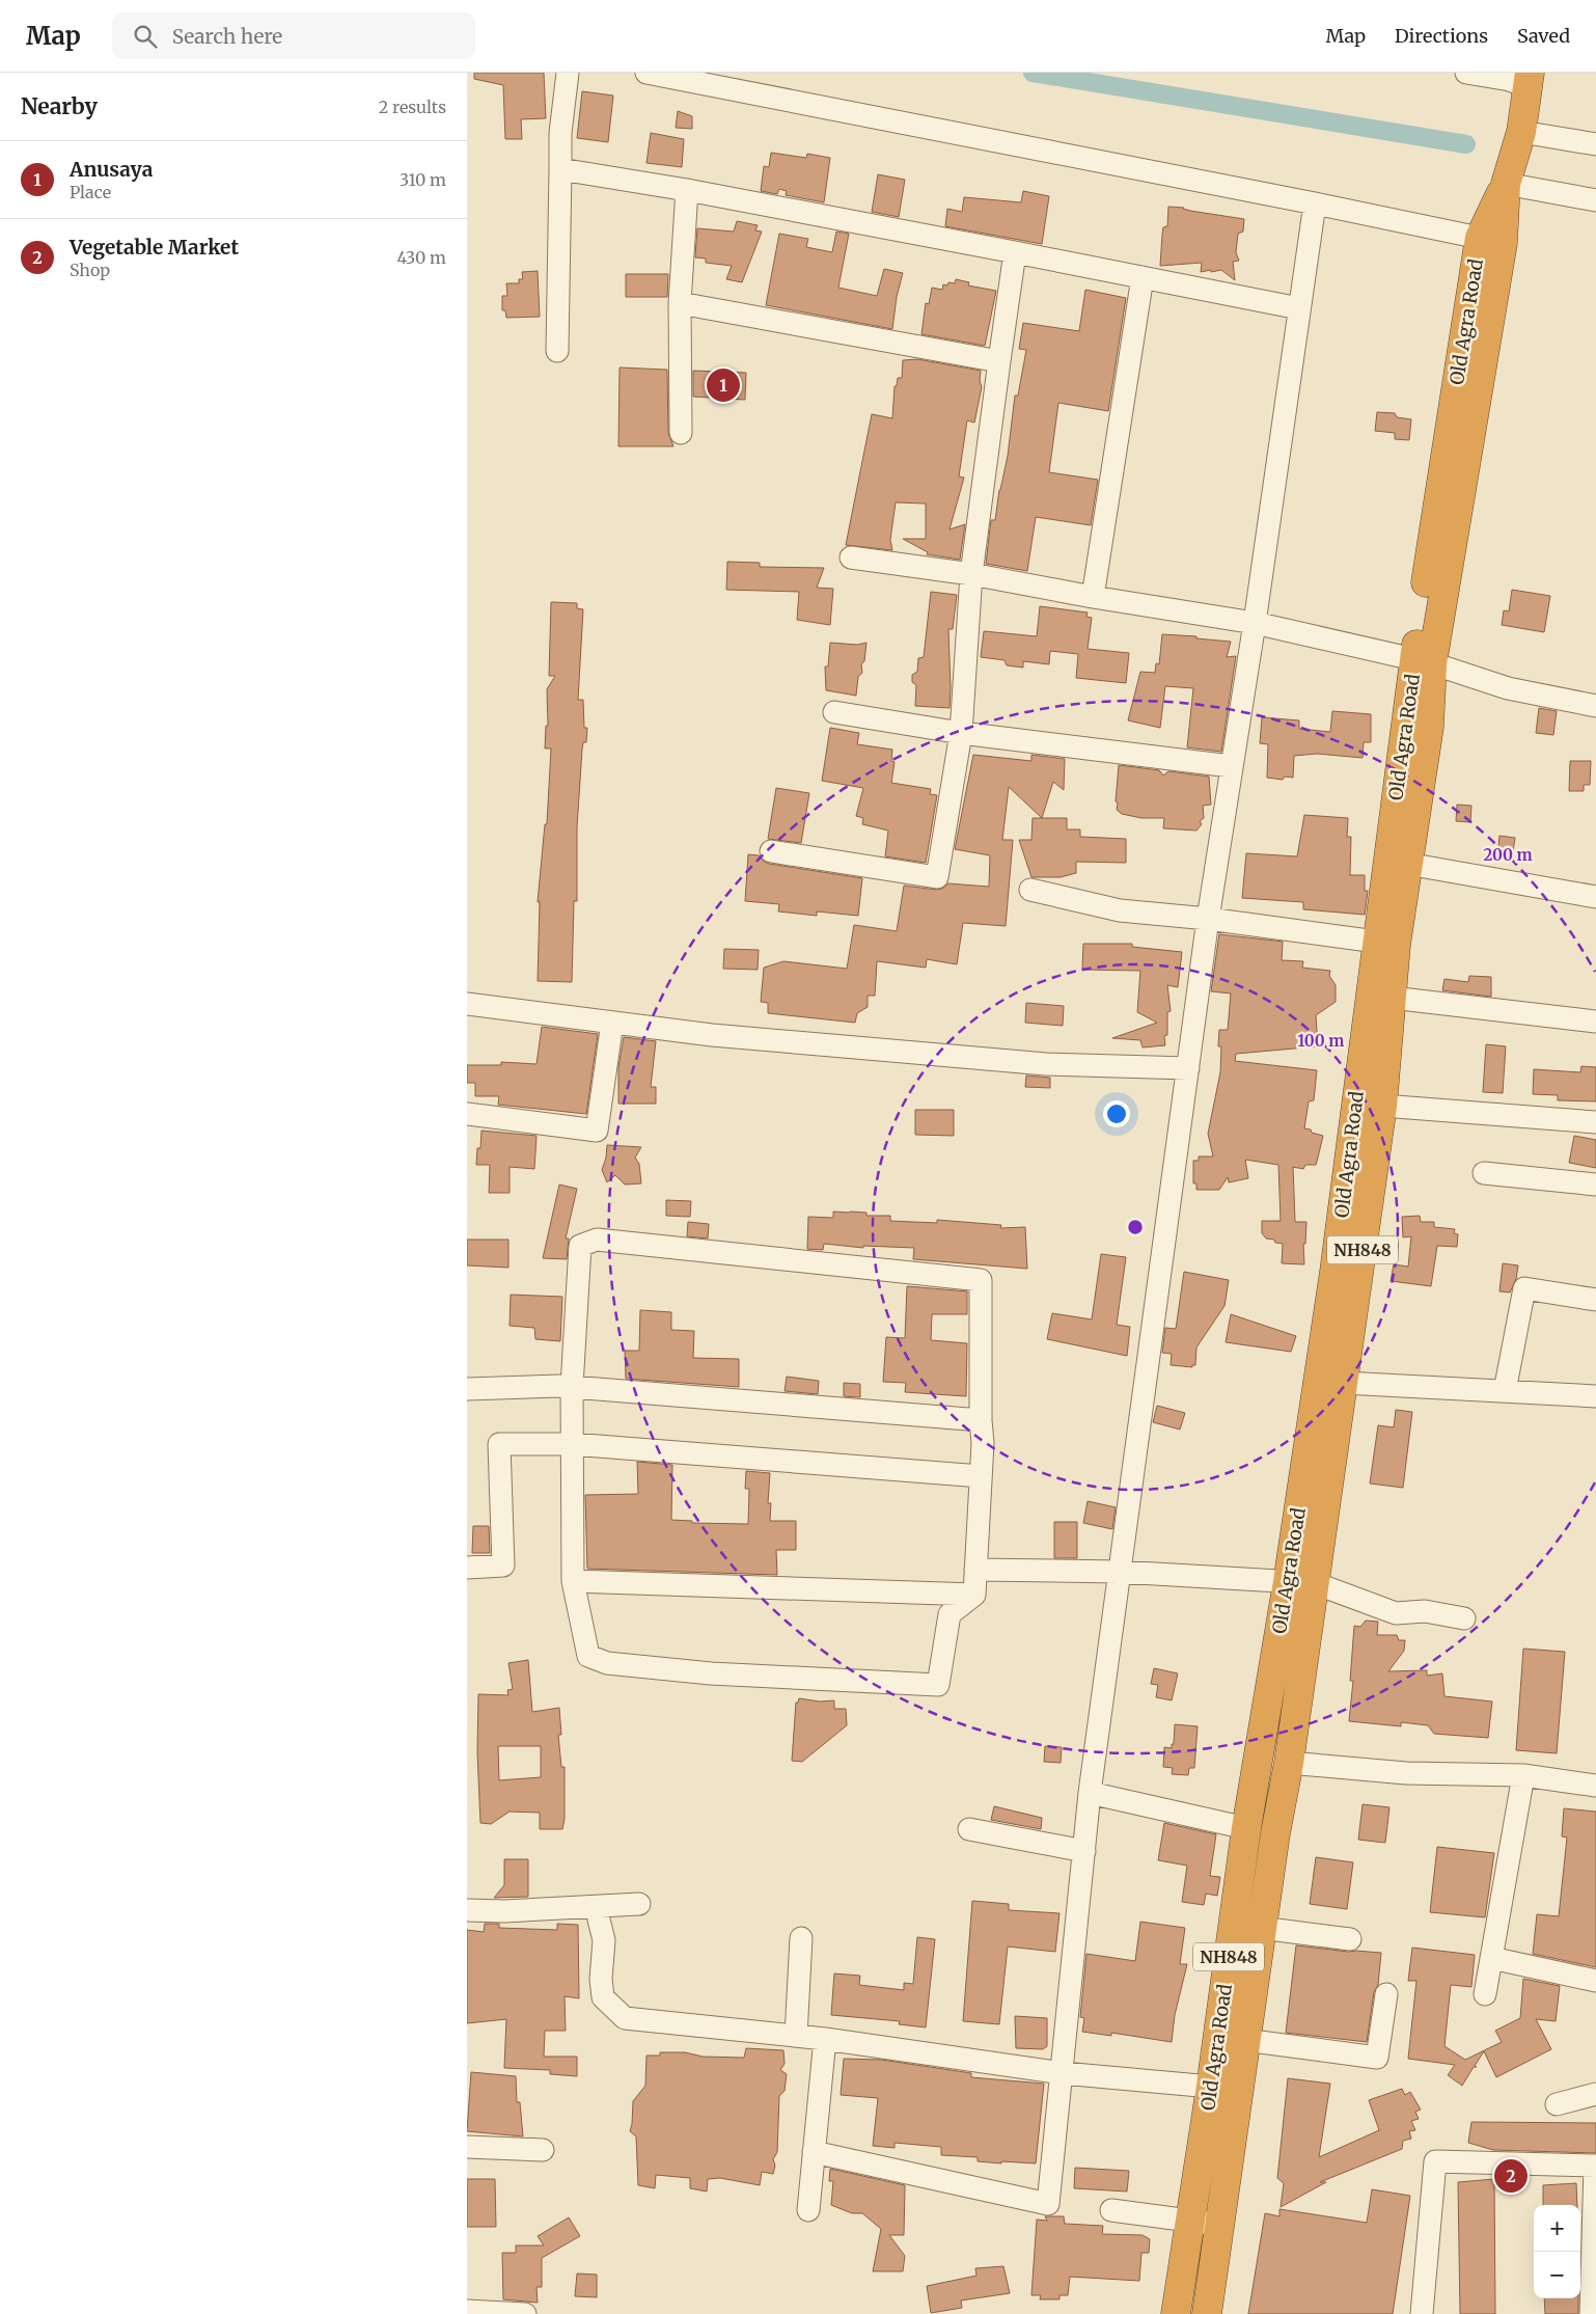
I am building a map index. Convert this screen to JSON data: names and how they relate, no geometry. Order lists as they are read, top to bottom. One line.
{"streets":{"highway":["Old Agra Road","NH848"]},"crossings":[["Old Agra Road","NH848"]],"page":{"header":"Map","search":"Search here","nav":["Map","Directions","Saved"],"heading":["Nearby","2 results"],"list":[{"mark":"1","name":"Anusaya","note":"Place","value":"310 m"},{"mark":"2","name":"Vegetable Market","note":"Shop","value":"430 m"}],"pins":["1","2"],"map_buttons":["+","−"]},"rings":["200 m","100 m"]}
